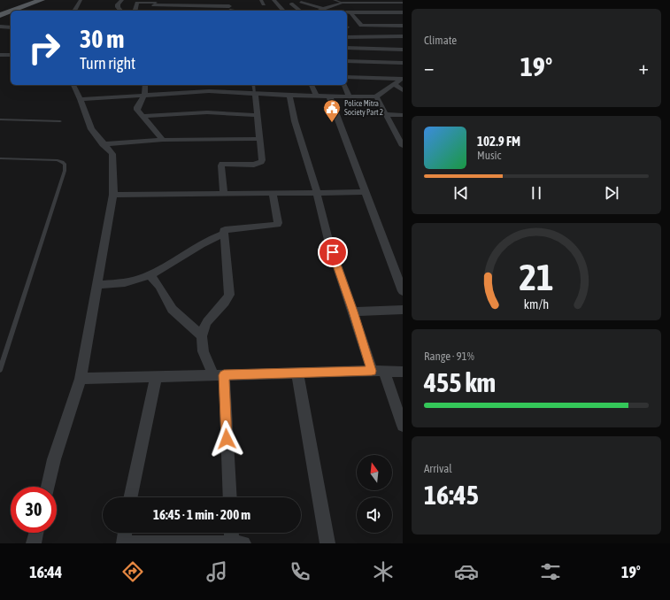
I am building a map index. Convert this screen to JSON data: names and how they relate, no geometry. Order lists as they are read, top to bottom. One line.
{"places":{"public building":["Police Mitra Society Part 2"]},"north":"top","page":{"tile":["Climate",["Range · 91%","455 km"],["Arrival","16:45"]],"turn":["30 m","Turn right"],"heat":["−","19°","+"],"song":["102.9 FM","Music"],"limit":"30","trip":"16:45 · 1 min · 200 m","tabs":["16:44","19°"],"gauge":["21","km/h"]}}
